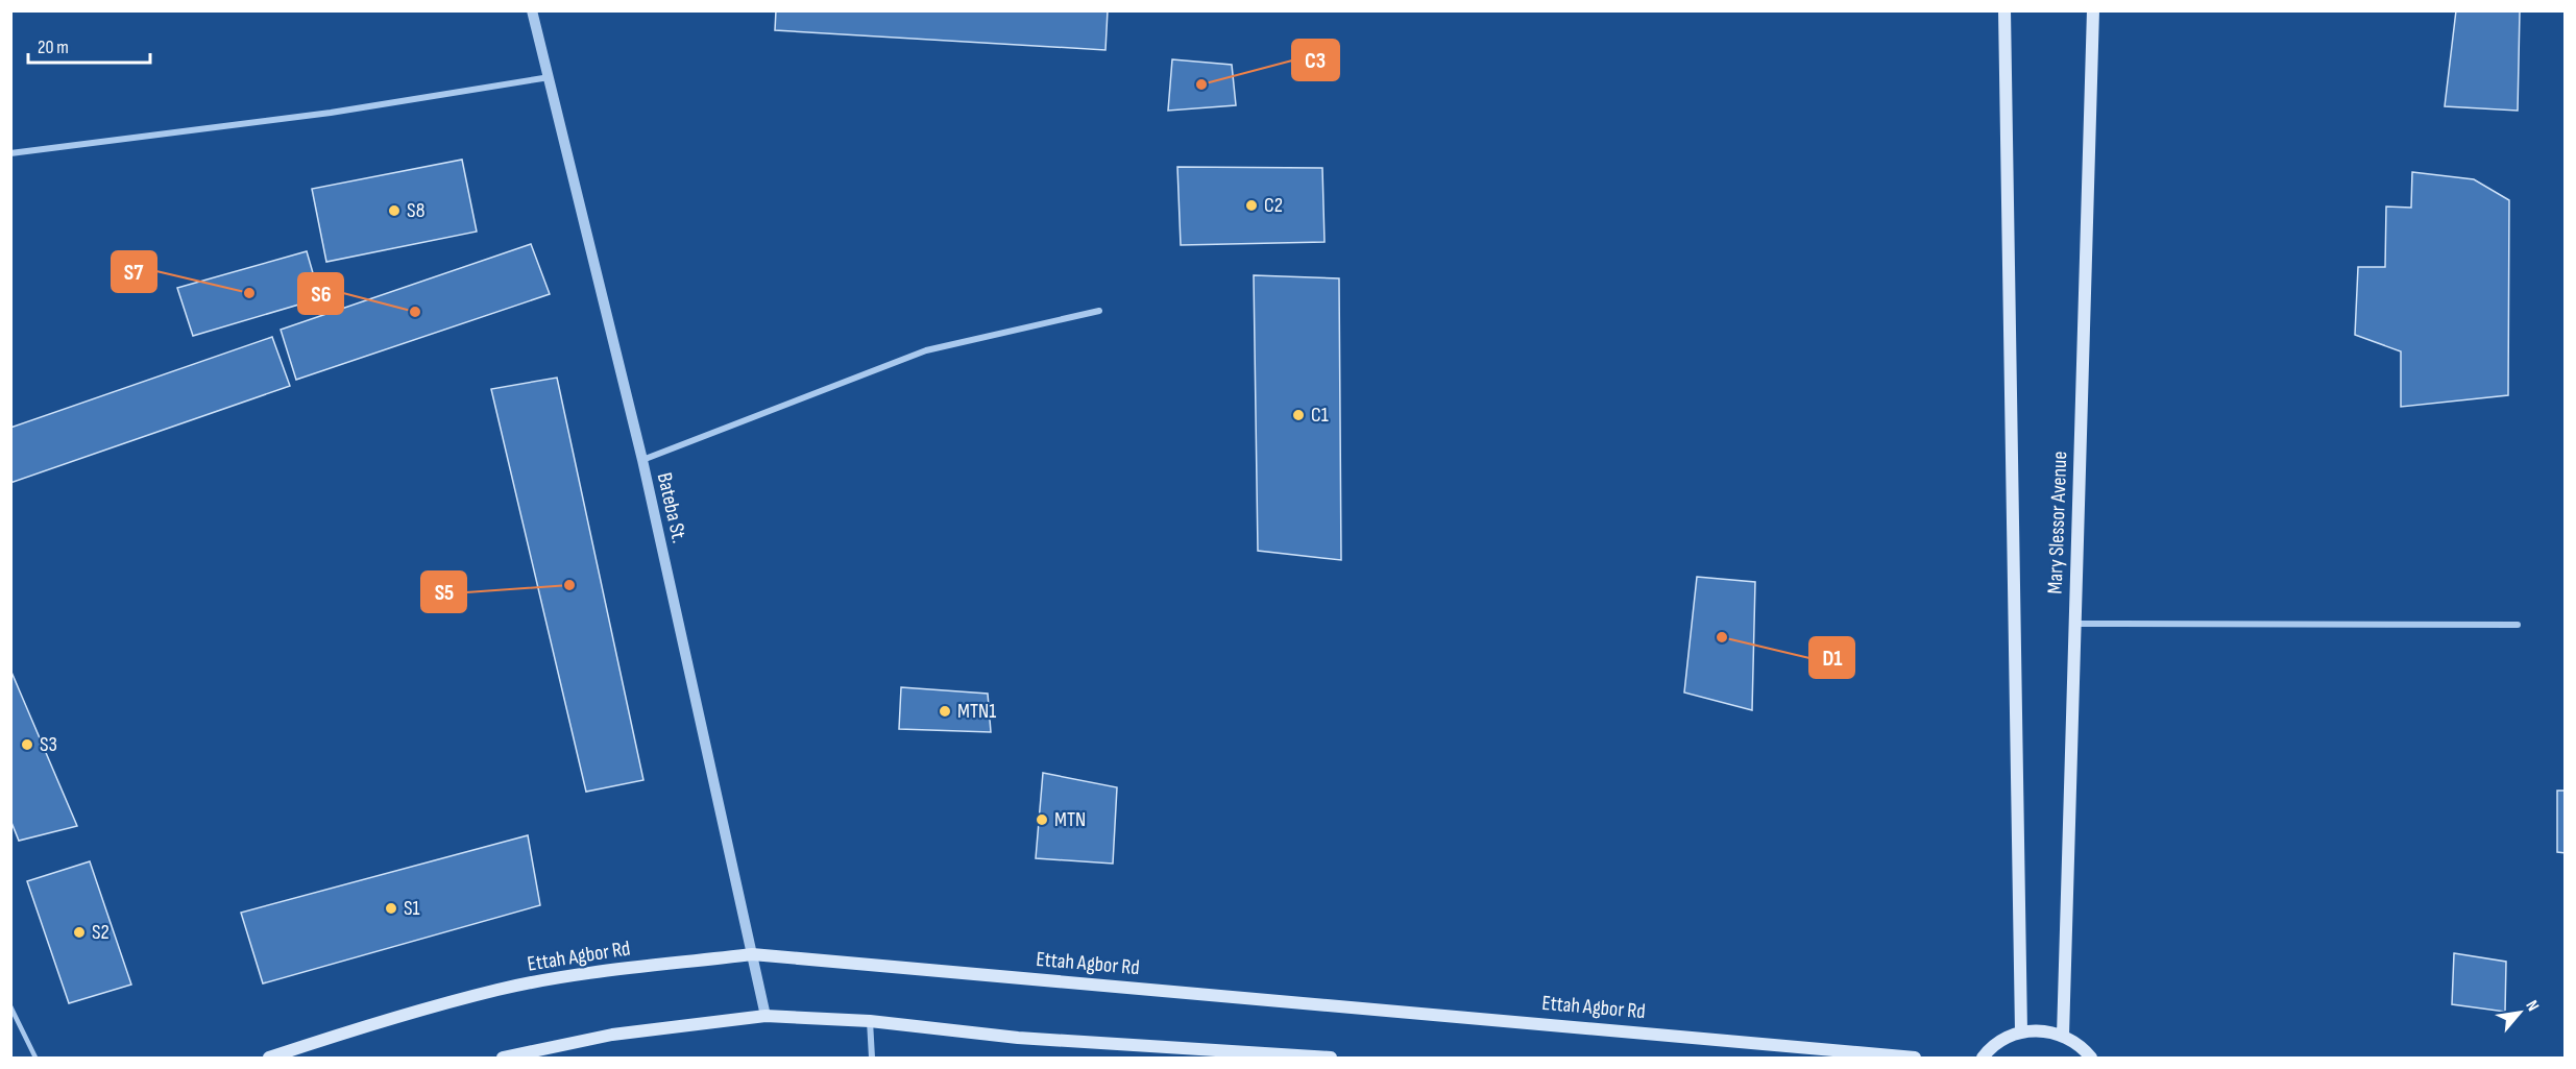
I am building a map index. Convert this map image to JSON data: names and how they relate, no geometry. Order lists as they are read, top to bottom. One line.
{"streets":{"main road":["Mary Slessor Avenue","Ettah Agbor Rd"],"street":["Bateba St."]},"crossings":[["Bateba St.","Ettah Agbor Rd"]],"places":["C3","C2","S8","S7","S6","C1","S5","D1","MTN1","S3","MTN","S1","S2"],"scale_bar":"20 m","north":"top right"}
